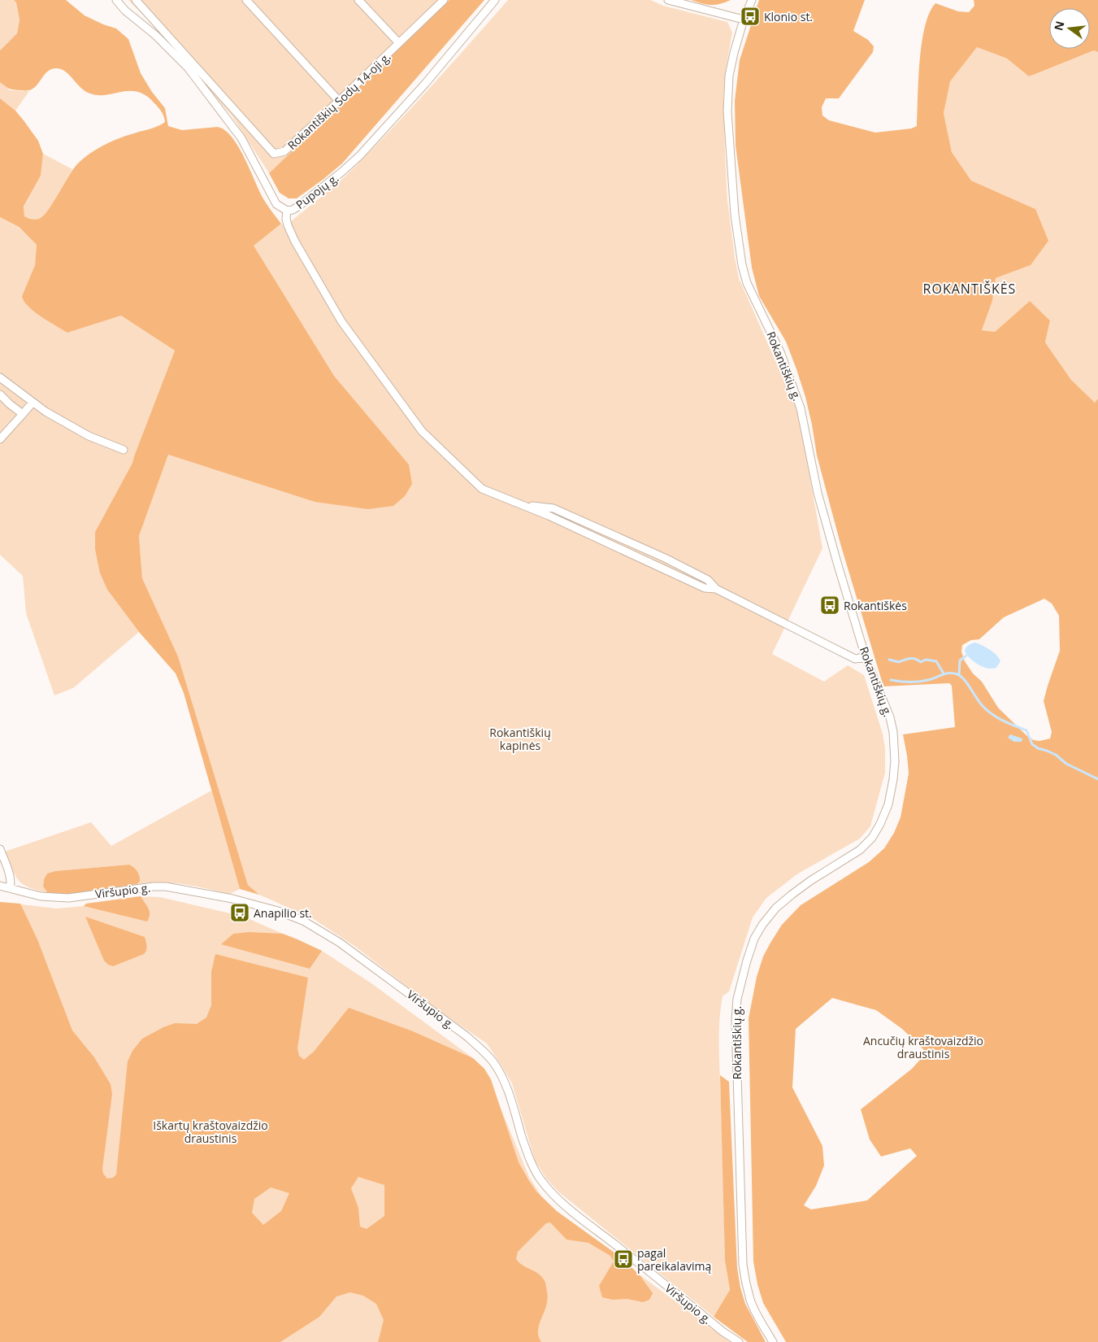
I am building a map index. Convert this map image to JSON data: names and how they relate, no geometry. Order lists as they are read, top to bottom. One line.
{"streets":{"street":["Rokantiškių Sodų 14-oji g.","Pupojų g.","Rokantiškių g.","Viršupio g."]},"districts":["ROKANTIŠKĖS"],"parks":["Rokantiškių kapinės","Ancučių kraštovaizdžio draustinis","Iškartų kraštovaizdžio draustinis"],"places":{"bus stop":["Klonio st.","Rokantiškės","Anapilio st.","pagal pareikalavimą"]},"north":"left"}
